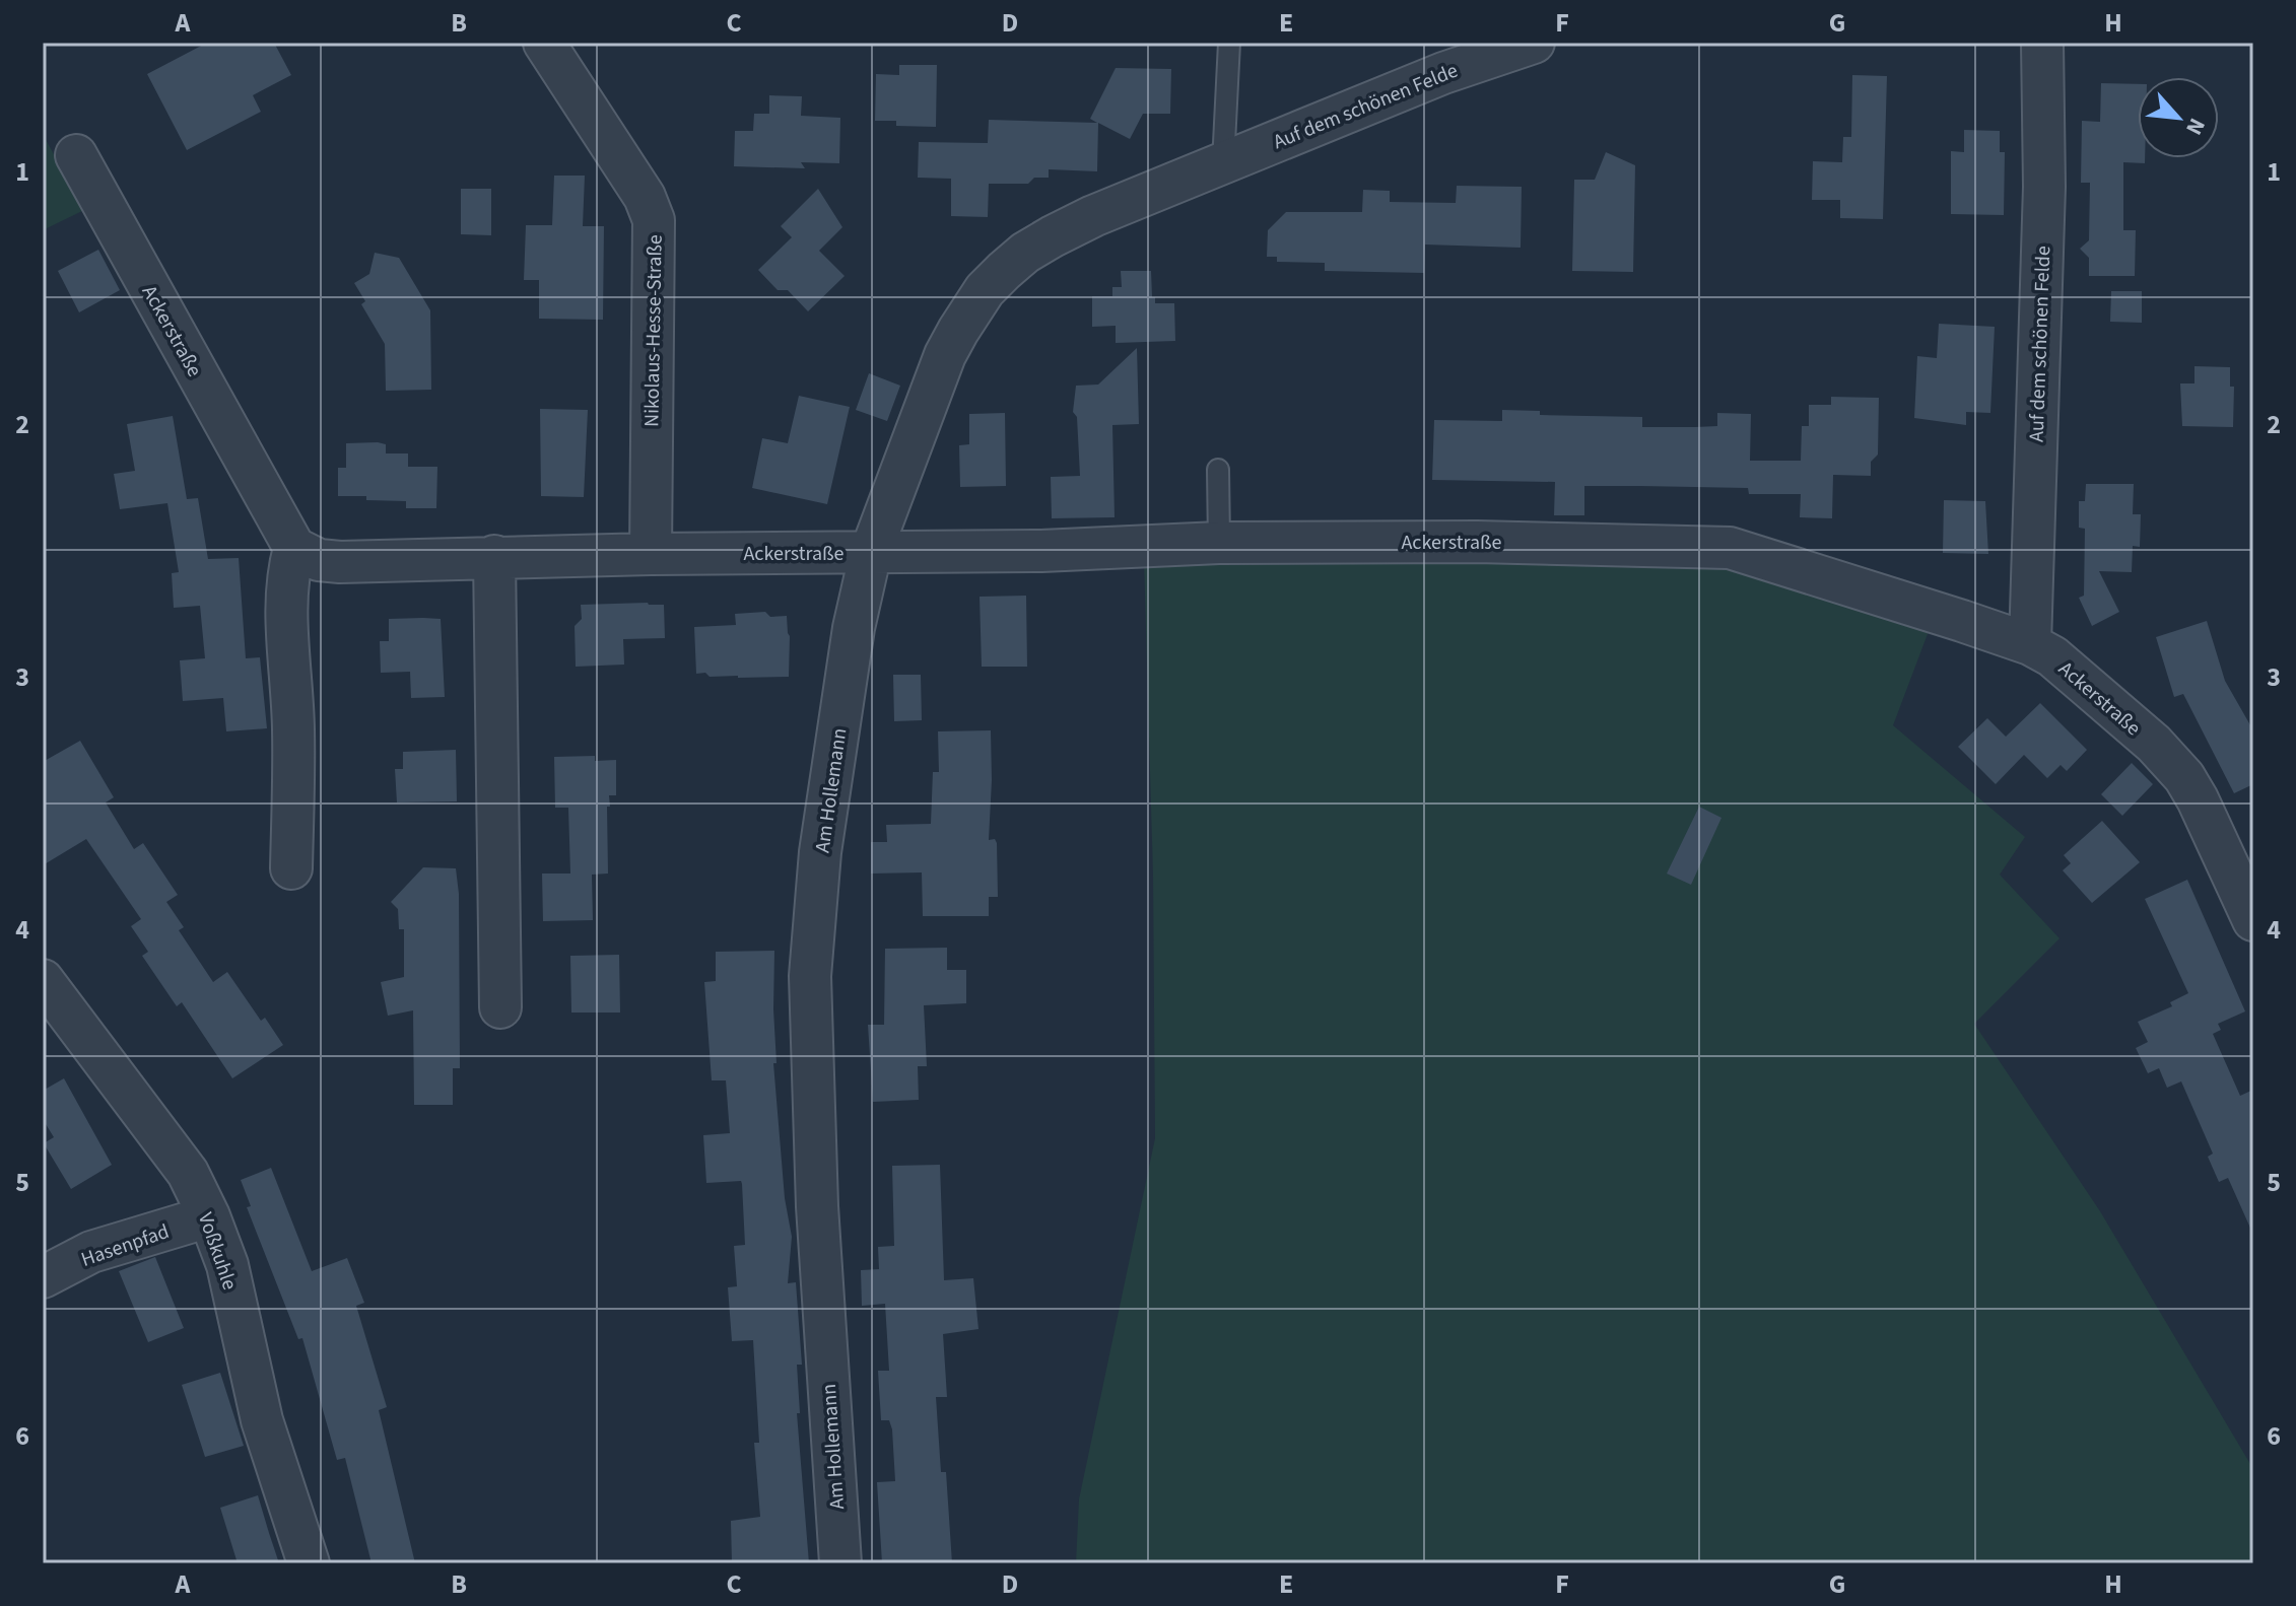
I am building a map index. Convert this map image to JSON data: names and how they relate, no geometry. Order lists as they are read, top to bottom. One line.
{"streets":{"street":["Auf dem schönen Felde","Ackerstraße","Nikolaus-Hesse-Straße","Am Hollemann","Hasenpfad","Voßkuhle"]},"crossings":[["Auf dem schönen Felde","Ackerstraße"],["Auf dem schönen Felde","Am Hollemann"],["Ackerstraße","Nikolaus-Hesse-Straße"],["Ackerstraße","Am Hollemann"],["Hasenpfad","Voßkuhle"]],"north":"bottom right","grid":{"columns":["A","B","C","D","E","F","G","H"],"rows":["1","2","3","4","5","6"]}}
